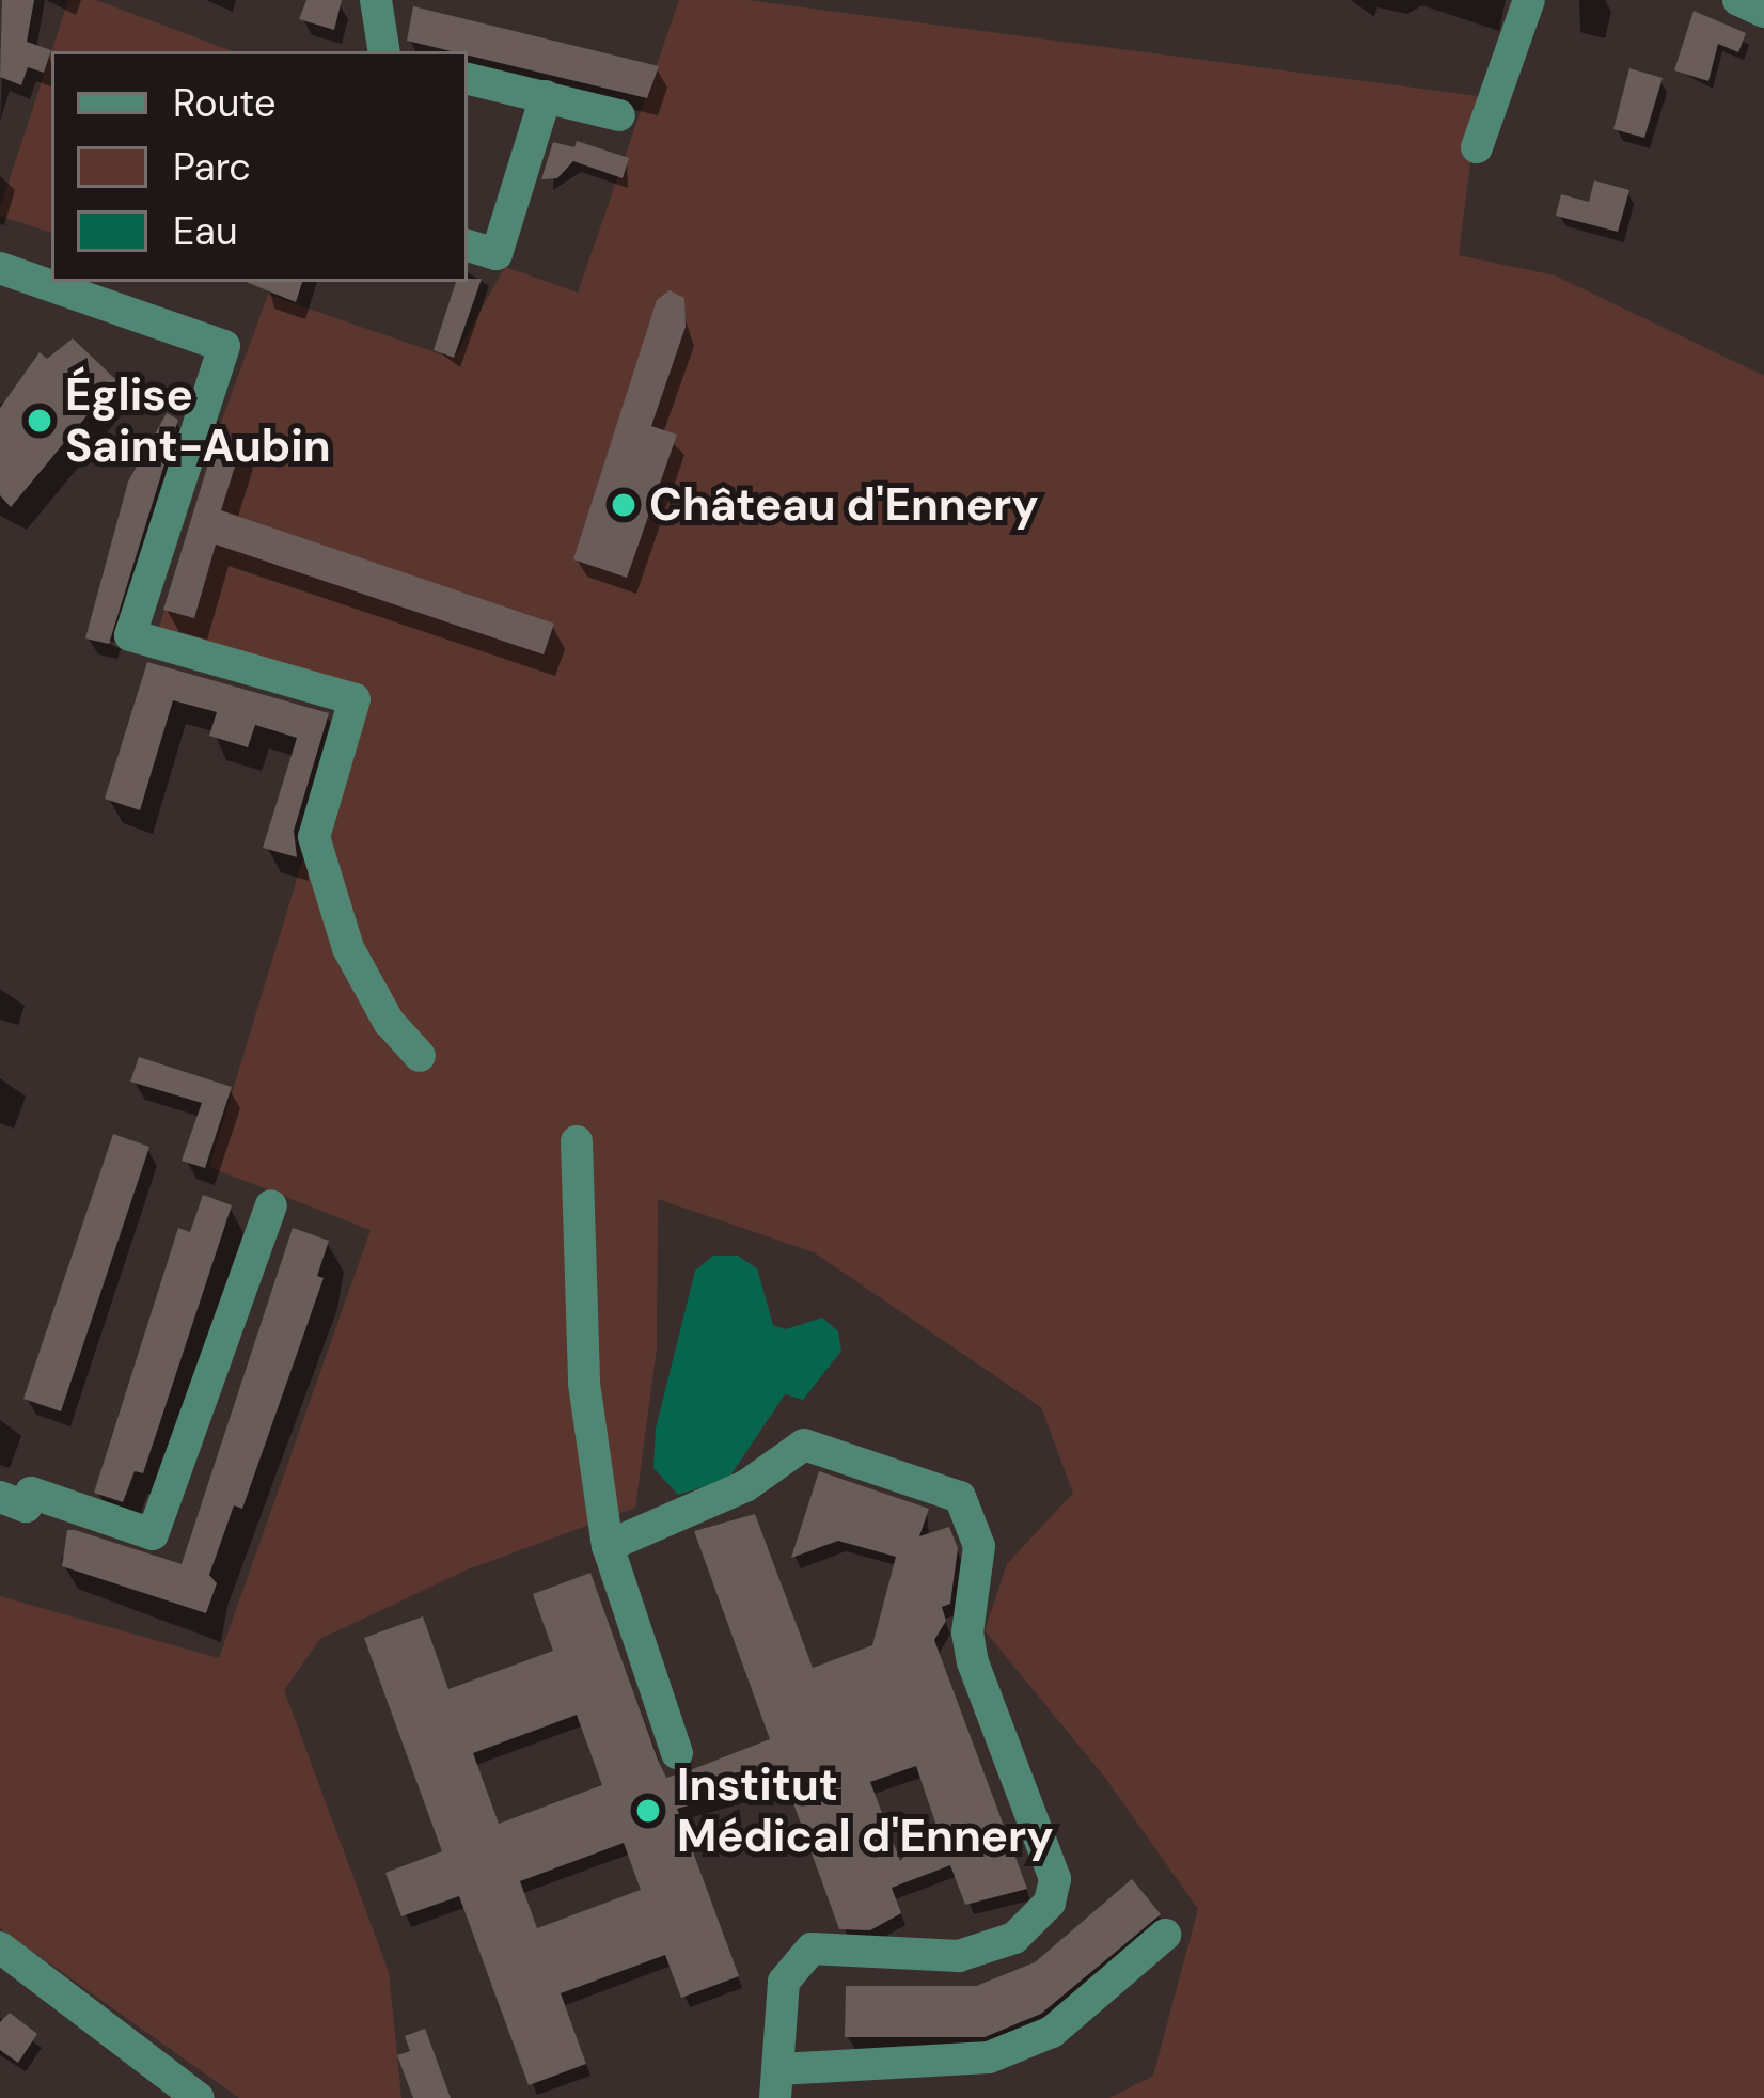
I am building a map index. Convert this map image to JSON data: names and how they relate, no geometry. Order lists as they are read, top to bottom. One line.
{"places":["Église Saint-Aubin","Château d'Ennery","Institut Médical d'Ennery"],"legend":["Route","Parc","Eau"]}
